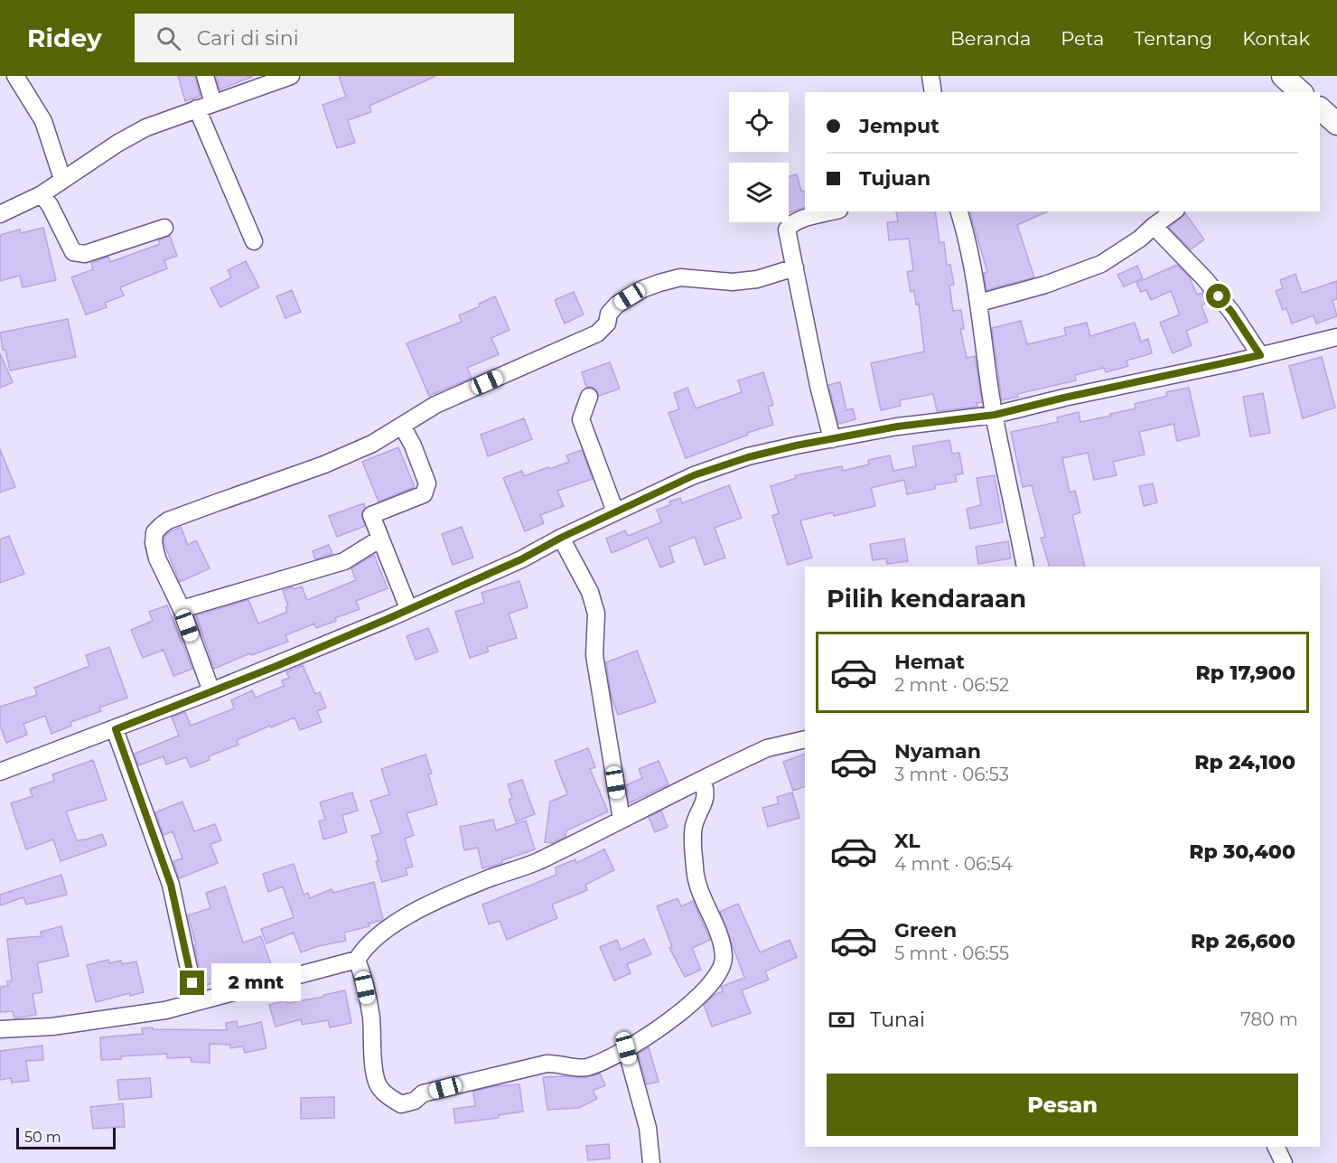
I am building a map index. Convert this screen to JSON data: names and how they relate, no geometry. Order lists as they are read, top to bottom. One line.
{"scale_bar":"50 m","page":{"header":"Ridey","search":"Cari di sini","nav":["Beranda","Peta","Tentang","Kontak"],"banner":["Jemput","Tujuan"],"heading":"Pilih kendaraan","list":[{"name":"Hemat","note":"2 mnt · 06:52","value":"Rp 17,900"},{"name":"Nyaman","note":"3 mnt · 06:53","value":"Rp 24,100"},{"name":"XL","note":"4 mnt · 06:54","value":"Rp 30,400"},{"name":"Green","note":"5 mnt · 06:55","value":"Rp 26,600"}],"bubble":"2 mnt","pay":["Tunai","780 m"],"buttons":"Pesan","scale":"50 m"}}
